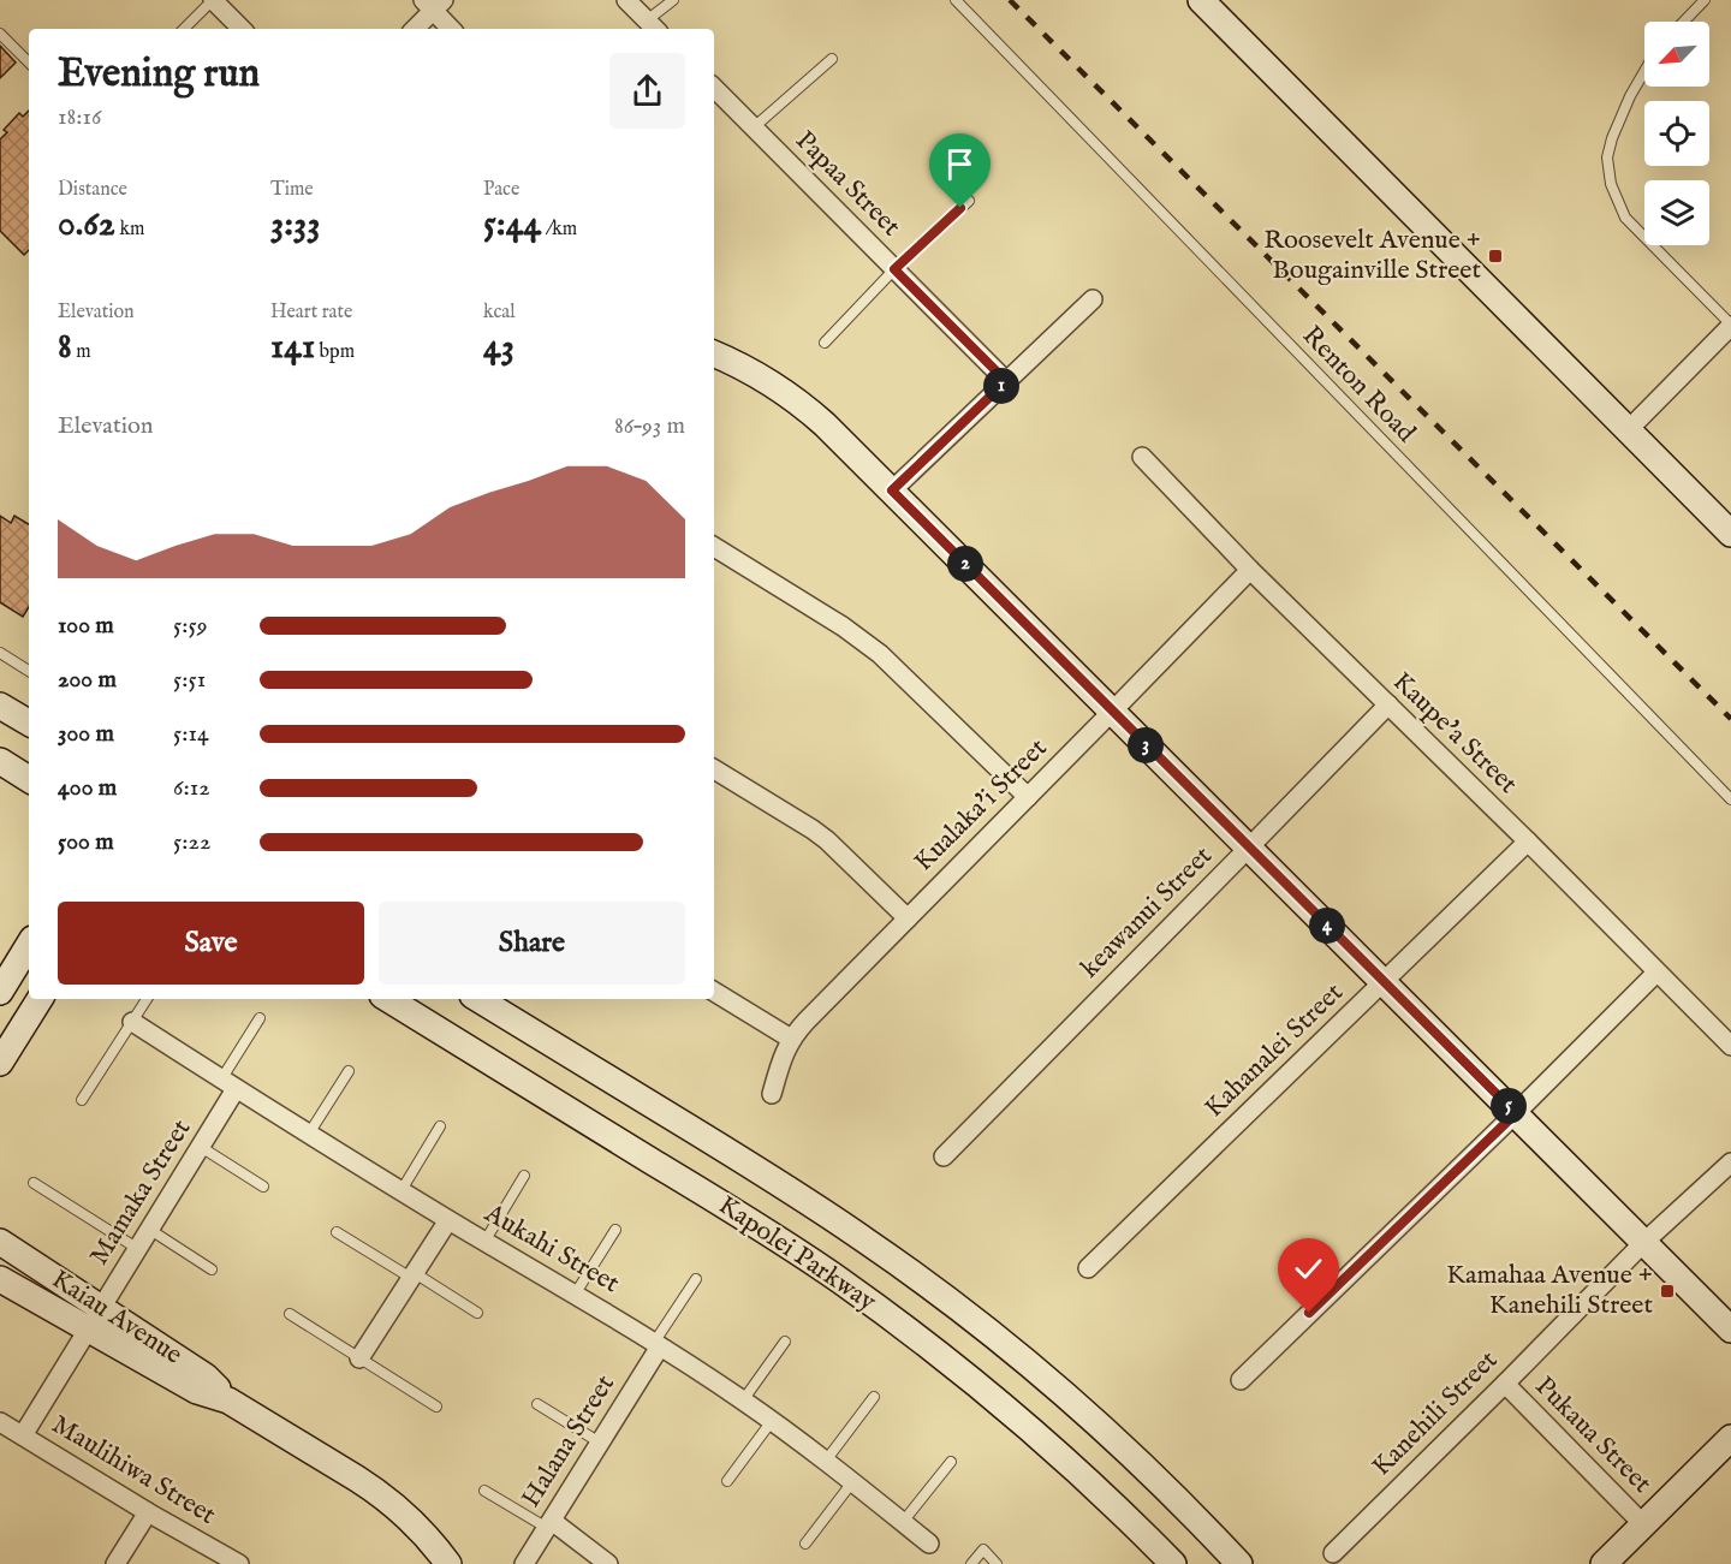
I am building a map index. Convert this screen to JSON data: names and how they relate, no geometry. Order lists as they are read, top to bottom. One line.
{"streets":{"main road":["Kapolei Parkway","Kaiau Avenue"],"street":["Papaa Street","Kaupe'a Street","Kualaka'i Street","keawanui Street","Kahanalei Street","Mamaka Street","Aukahi Street","Kanehili Street","Pukaua Street","Halana Street","Maulihiwa Street"],"lane":["Renton Road"]},"crossings":[["Kaupe'a Street","Kualaka'i Street"],["Kaupe'a Street","keawanui Street"],["Kaupe'a Street","Kahanalei Street"],["Mamaka Street","Aukahi Street"],["Mamaka Street","Kaiau Avenue"],["Mamaka Street","Maulihiwa Street"],["Aukahi Street","Halana Street"],["Kanehili Street","Pukaua Street"]],"places":{"transit":["Roosevelt Avenue + Bougainville Street","Kamahaa Avenue + Kanehili Street"]},"north":"bottom left","page":{"heading":["Evening run","18:16"],"stats":[["Distance","0.62 km"],["Time","3:33"],["Pace","5:44 /km"],["Elevation","8 m"],["Heart rate","141 bpm"],["kcal","43"]],"pins":["1","2","3","4","5"],"chart":["Elevation","86–93 m"],"list":[{"name":"100 m","note":"5:59"},{"name":"200 m","note":"5:51"},{"name":"300 m","note":"5:14"},{"name":"400 m","note":"6:12"},{"name":"500 m","note":"5:22"}],"buttons":["Save","Share"]}}
